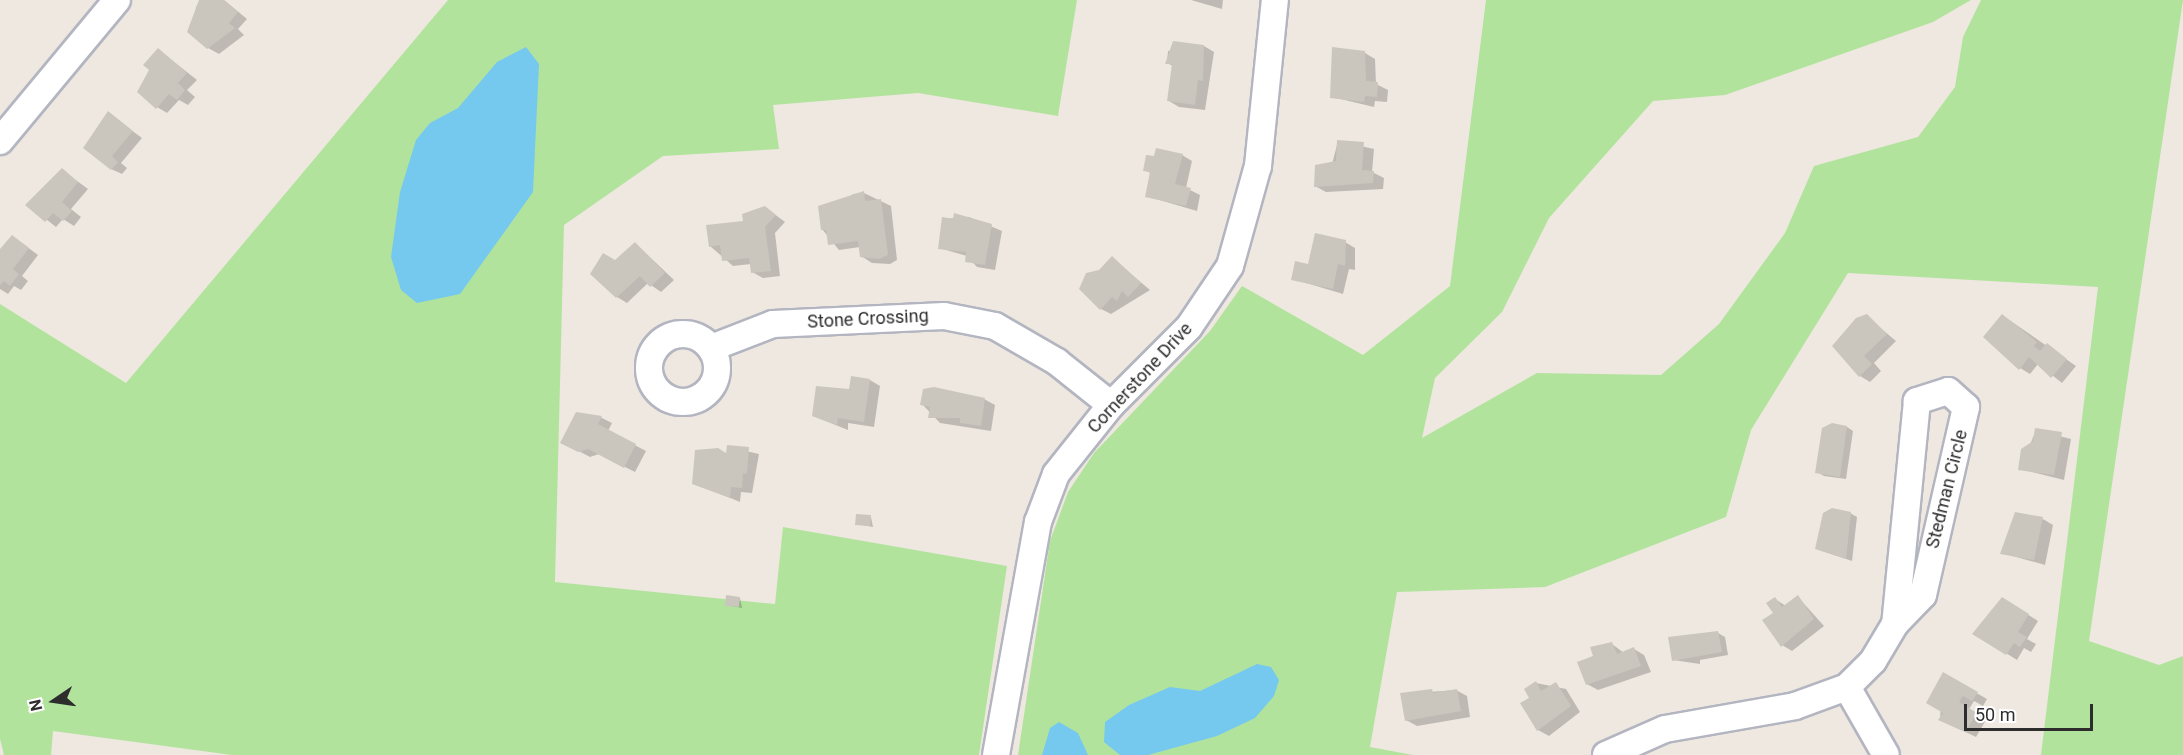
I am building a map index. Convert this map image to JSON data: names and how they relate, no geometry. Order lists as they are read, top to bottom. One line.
{"streets":{"street":["Stone Crossing","Cornerstone Drive","Stedman Circle"]},"crossings":[["Stone Crossing","Cornerstone Drive"]],"scale_bar":"50 m","north":"left"}
